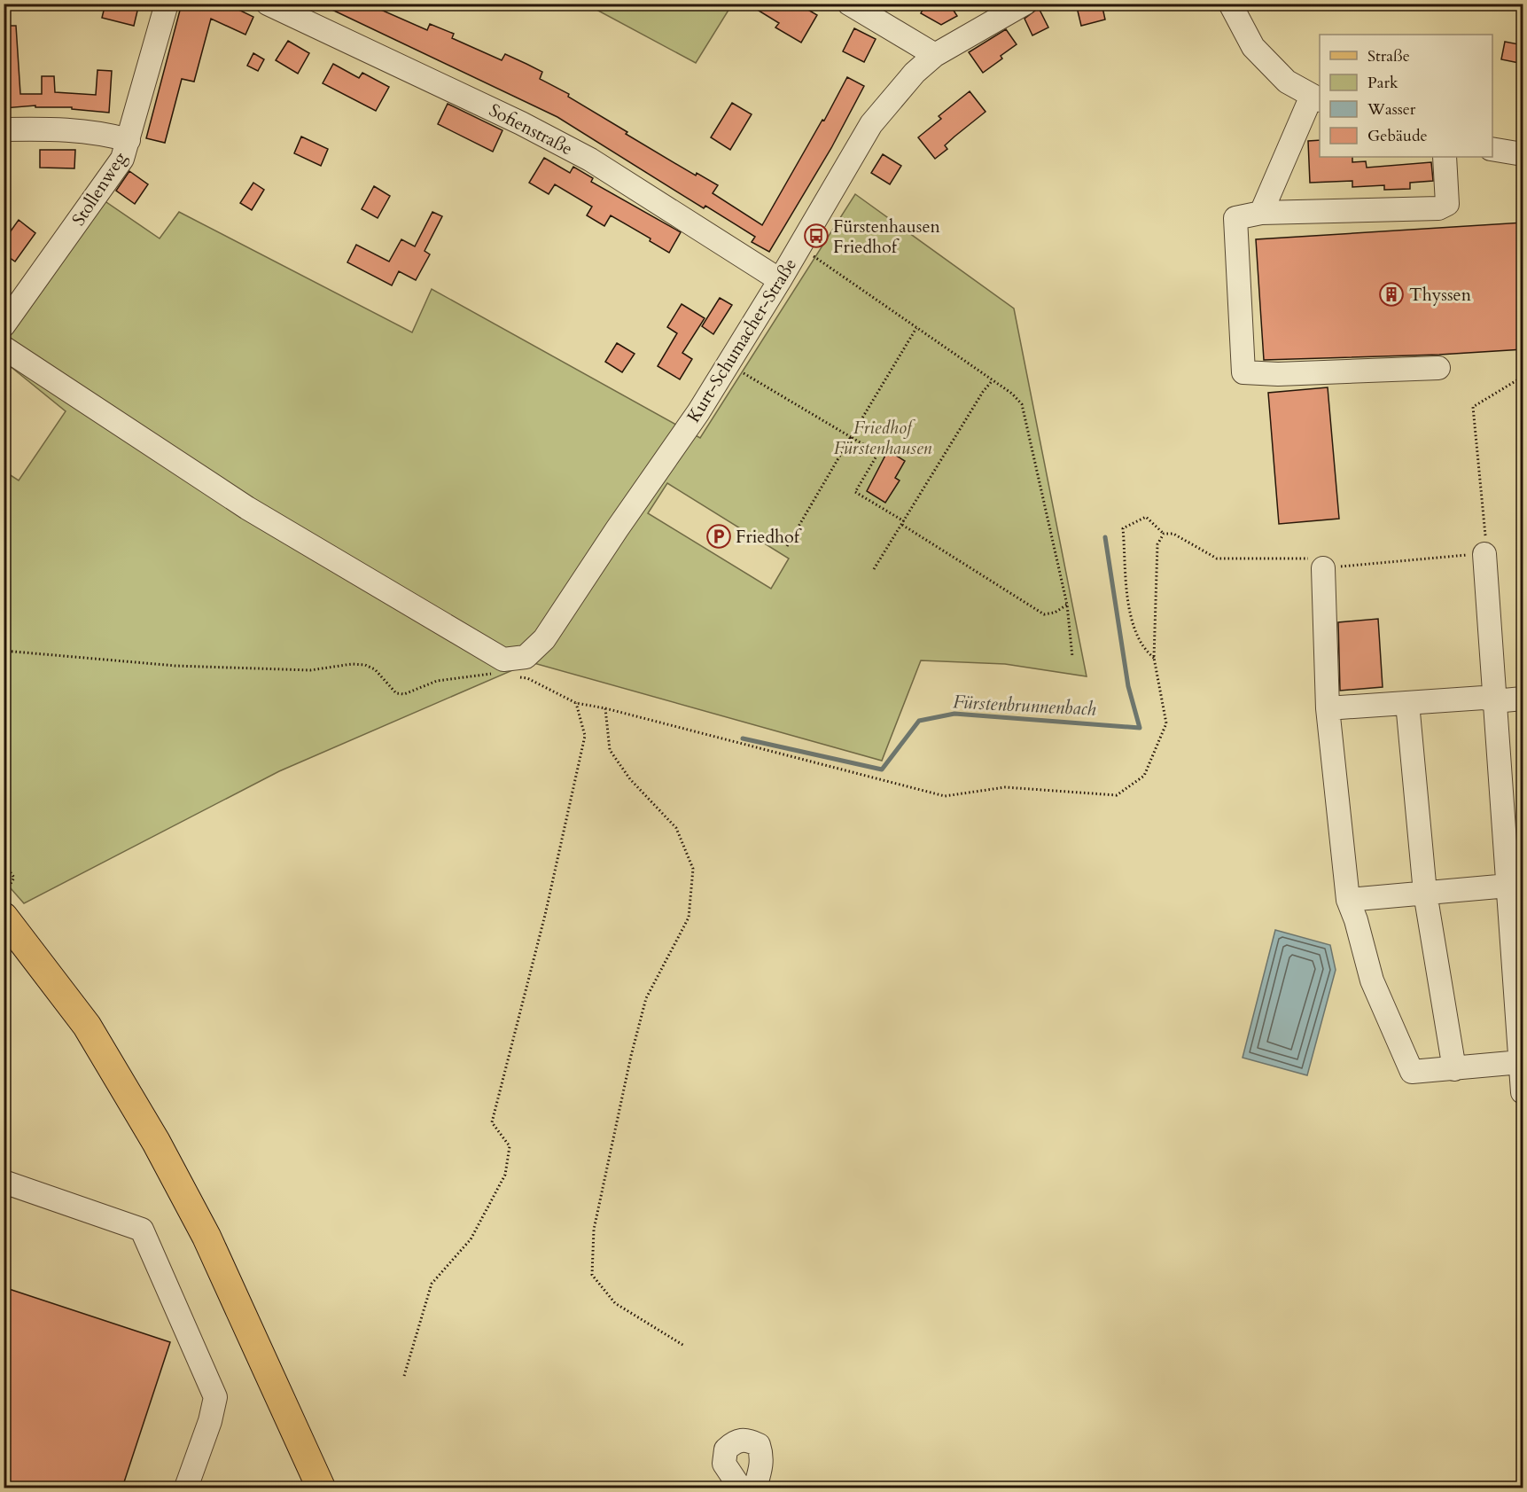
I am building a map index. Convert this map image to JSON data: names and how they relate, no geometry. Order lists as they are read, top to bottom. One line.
{"streets":{"street":["Sofienstraße","Stollenweg","Kurt-Schumacher-Straße"]},"crossings":[["Sofienstraße","Kurt-Schumacher-Straße"]],"water":["Fürstenbrunnenbach"],"parks":["Friedhof Fürstenhausen"],"places":{"bus stop":["Fürstenhausen Friedhof"],"building":["Thyssen"],"parking":["Friedhof"]},"legend":["Straße","Park","Wasser","Gebäude"]}
